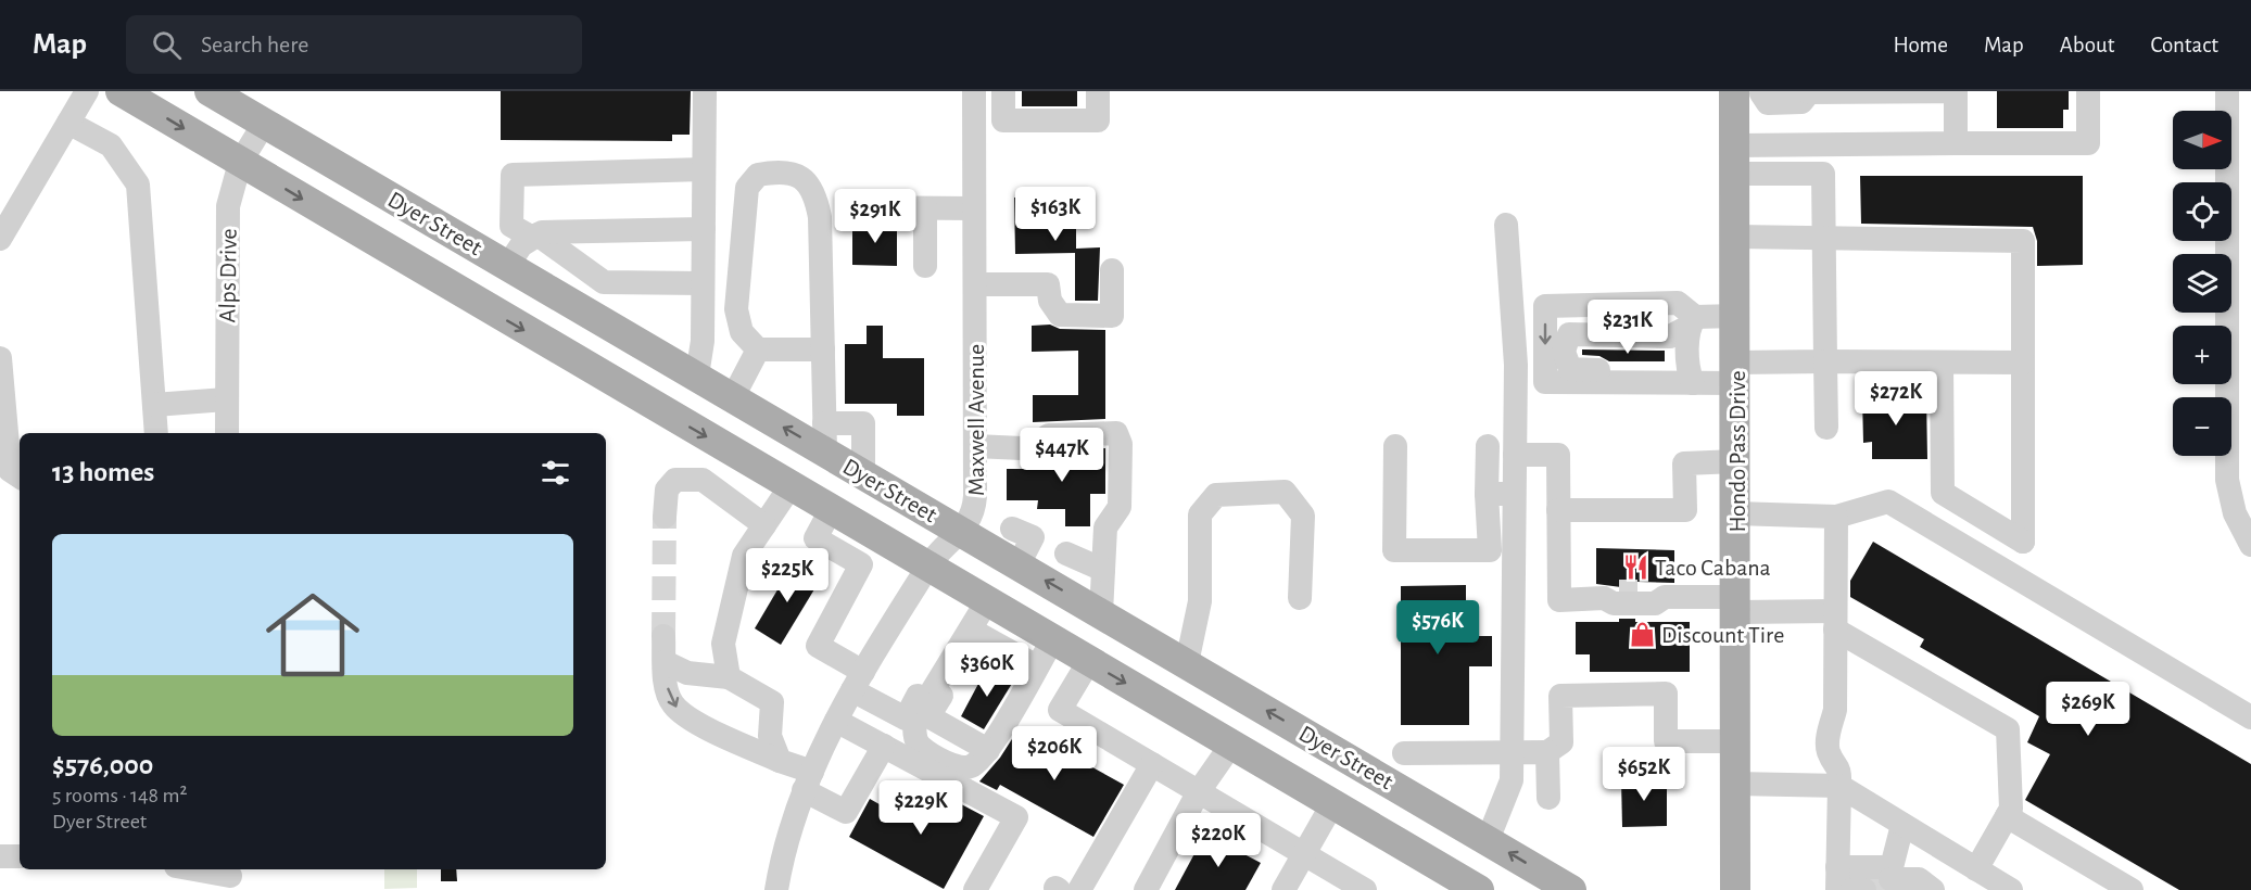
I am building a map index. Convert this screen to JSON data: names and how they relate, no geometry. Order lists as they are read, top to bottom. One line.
{"streets":{"main road":["Dyer Street","Hondo Pass Drive"],"street":["Alps Drive","Maxwell Avenue"]},"crossings":[["Dyer Street","Alps Drive"],["Dyer Street","Maxwell Avenue"]],"places":{"restaurant":["Taco Cabana"],"shop":["Discount Tire"]},"north":"right","page":{"header":"Map","search":"Search here","nav":["Home","Map","About","Contact"],"map_buttons":["+","−"],"price":["$163K","$291K","$231K","$272K","$447K","$225K","$576K","$360K","$269K","$206K","$652K","$229K","$220K"],"heading":"13 homes","list":[{"name":"$576,000","note":"5 rooms · 148 m² · Dyer Street"}]}}
